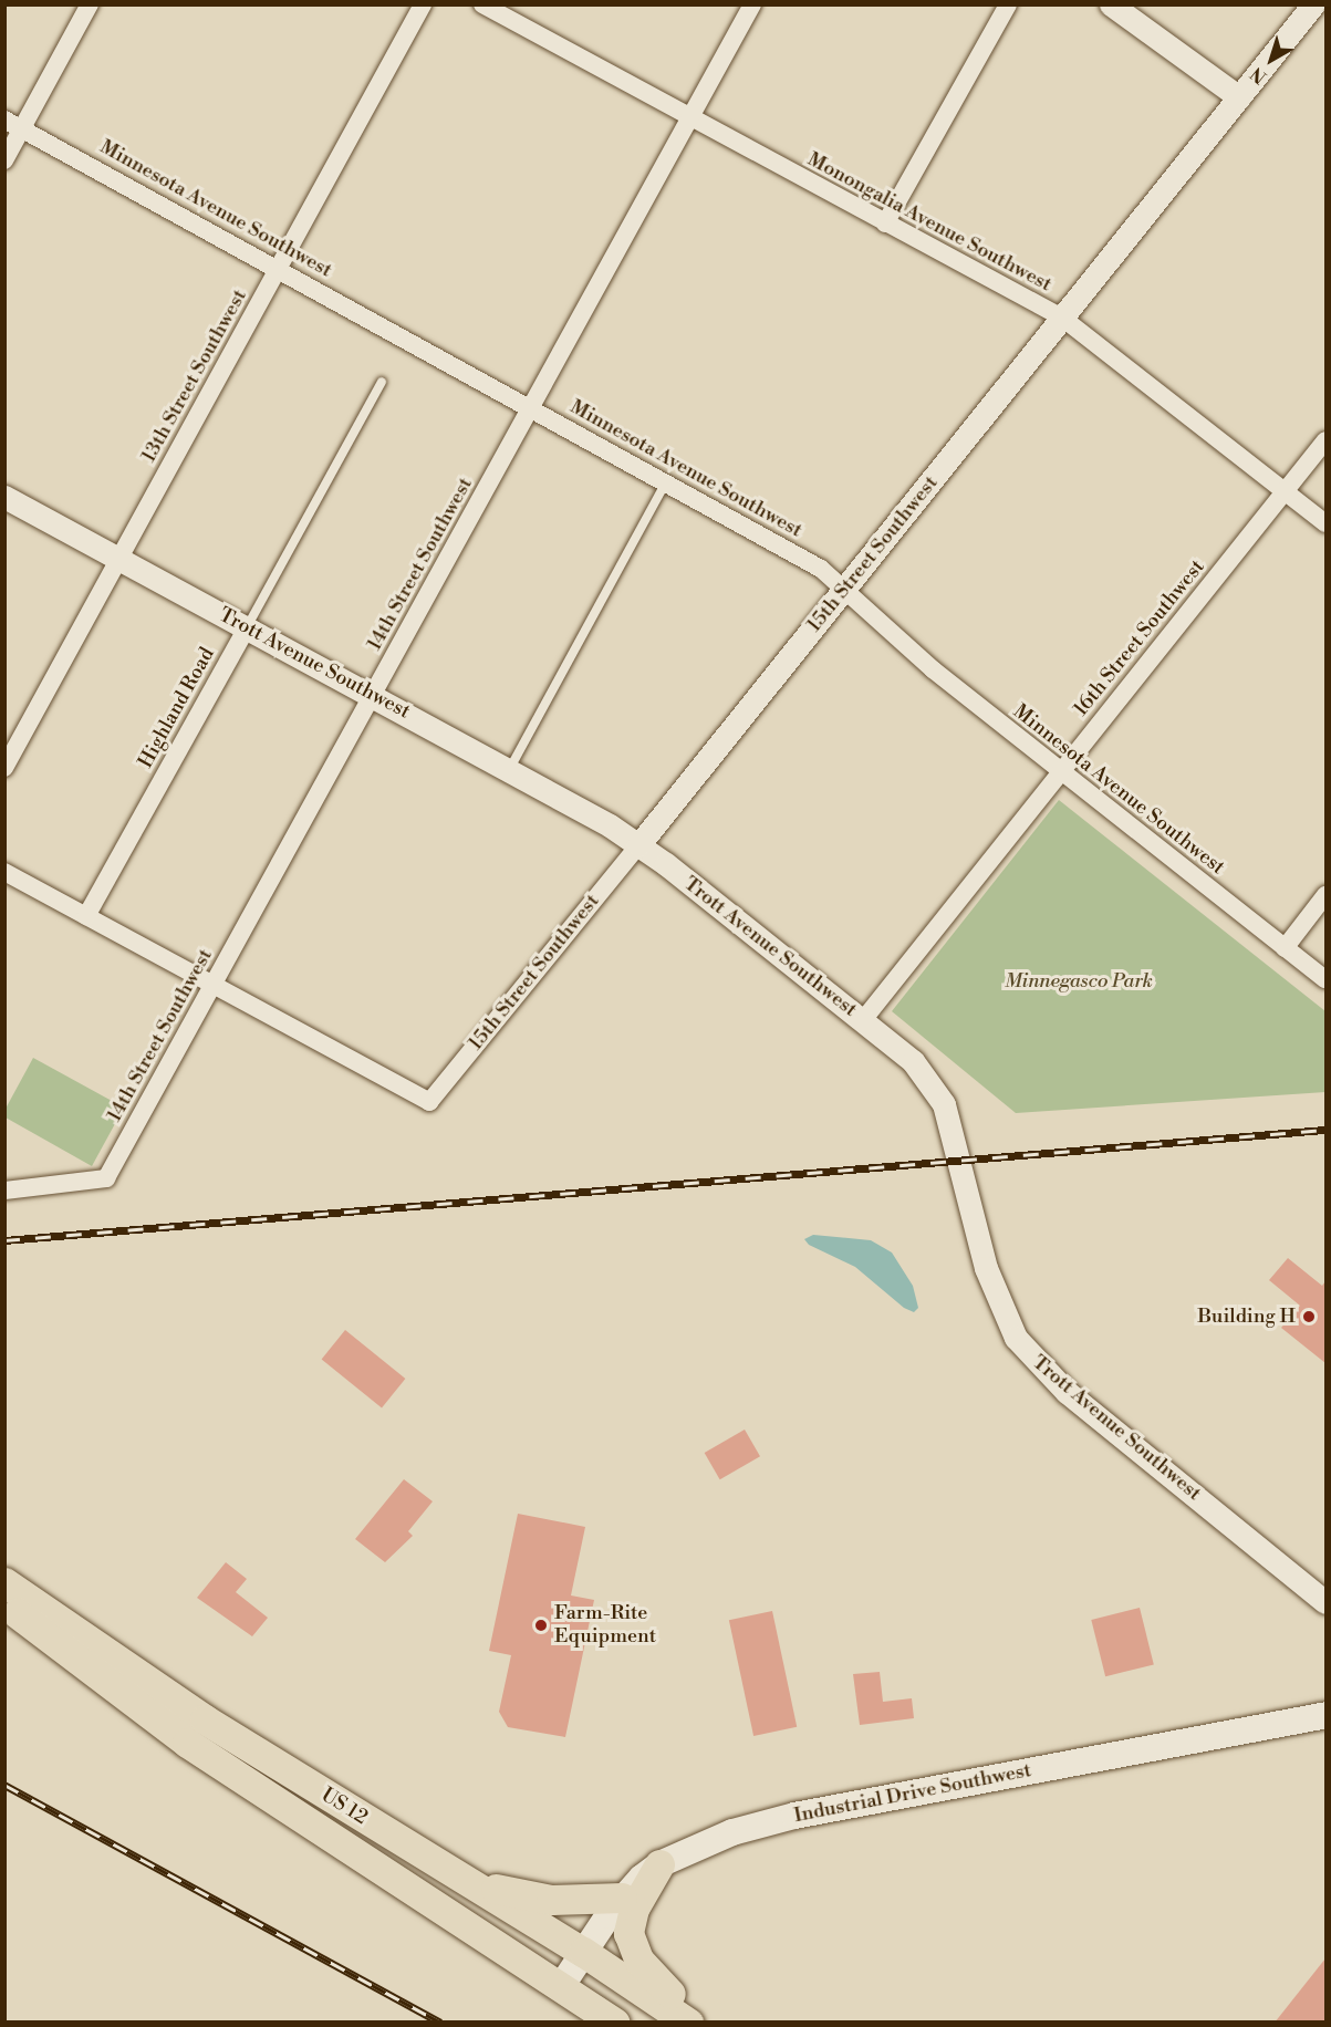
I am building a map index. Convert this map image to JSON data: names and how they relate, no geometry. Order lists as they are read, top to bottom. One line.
{"streets":{"highway":["US 12"],"main road":["Industrial Drive Southwest"],"street":["Minnesota Avenue Southwest","Monongalia Avenue Southwest","13th Street Southwest","15th Street Southwest","14th Street Southwest","16th Street Southwest","Trott Avenue Southwest","Highland Road"]},"crossings":[["Minnesota Avenue Southwest","13th Street Southwest"],["Minnesota Avenue Southwest","15th Street Southwest"],["Minnesota Avenue Southwest","14th Street Southwest"],["Minnesota Avenue Southwest","16th Street Southwest"],["Monongalia Avenue Southwest","15th Street Southwest"],["Monongalia Avenue Southwest","14th Street Southwest"],["Monongalia Avenue Southwest","16th Street Southwest"],["13th Street Southwest","Trott Avenue Southwest"],["15th Street Southwest","14th Street Southwest"],["15th Street Southwest","Trott Avenue Southwest"],["14th Street Southwest","Trott Avenue Southwest"],["16th Street Southwest","Trott Avenue Southwest"],["Trott Avenue Southwest","Highland Road"],["Industrial Drive Southwest","US 12"]],"parks":["Minnegasco Park"],"places":["Building H","Farm-Rite Equipment"],"north":"bottom left"}
